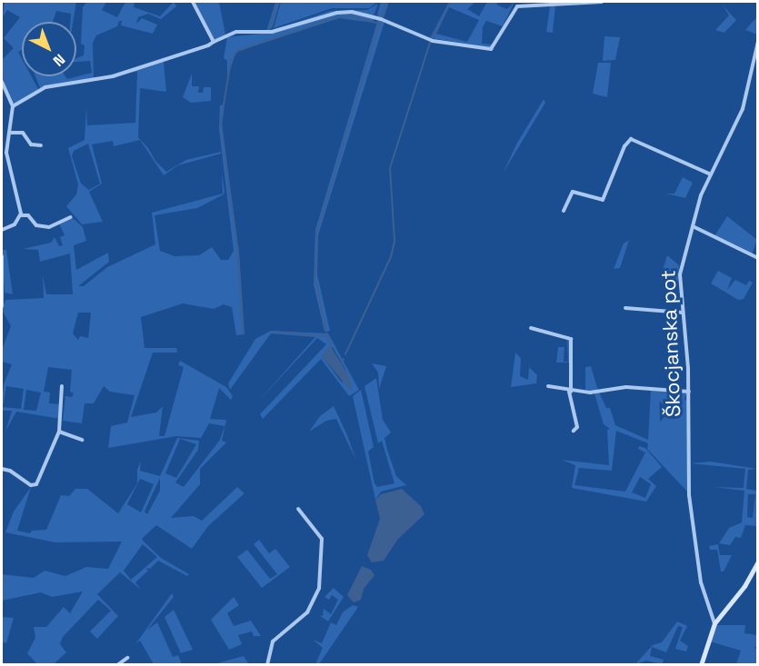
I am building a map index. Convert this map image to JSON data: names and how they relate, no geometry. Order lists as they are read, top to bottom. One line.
{"streets":{"street":["Škocjanska pot"]},"north":"bottom right"}
